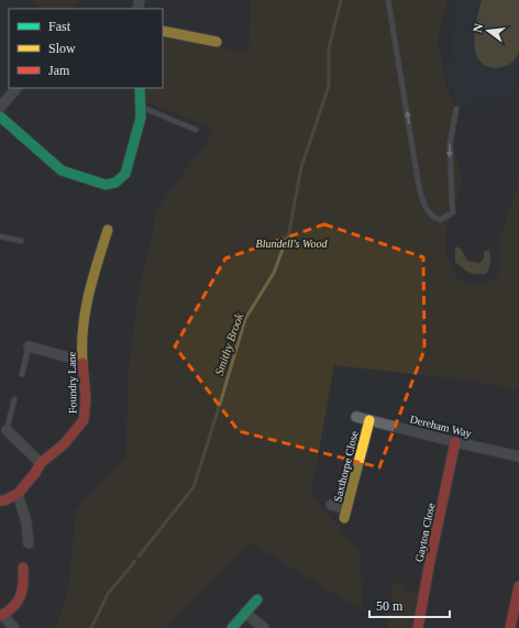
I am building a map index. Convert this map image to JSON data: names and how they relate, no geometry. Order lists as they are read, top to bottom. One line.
{"streets":{"street":["Foundry Lane","Dereham Way","Saxthorpe Close","Gayton Close"]},"crossings":[["Dereham Way","Saxthorpe Close"],["Dereham Way","Gayton Close"]],"water":["Smithy Brook"],"parks":["Blundell's Wood"],"legend":["Fast","Slow","Jam"],"scale_bar":"50 m","north":"left"}
